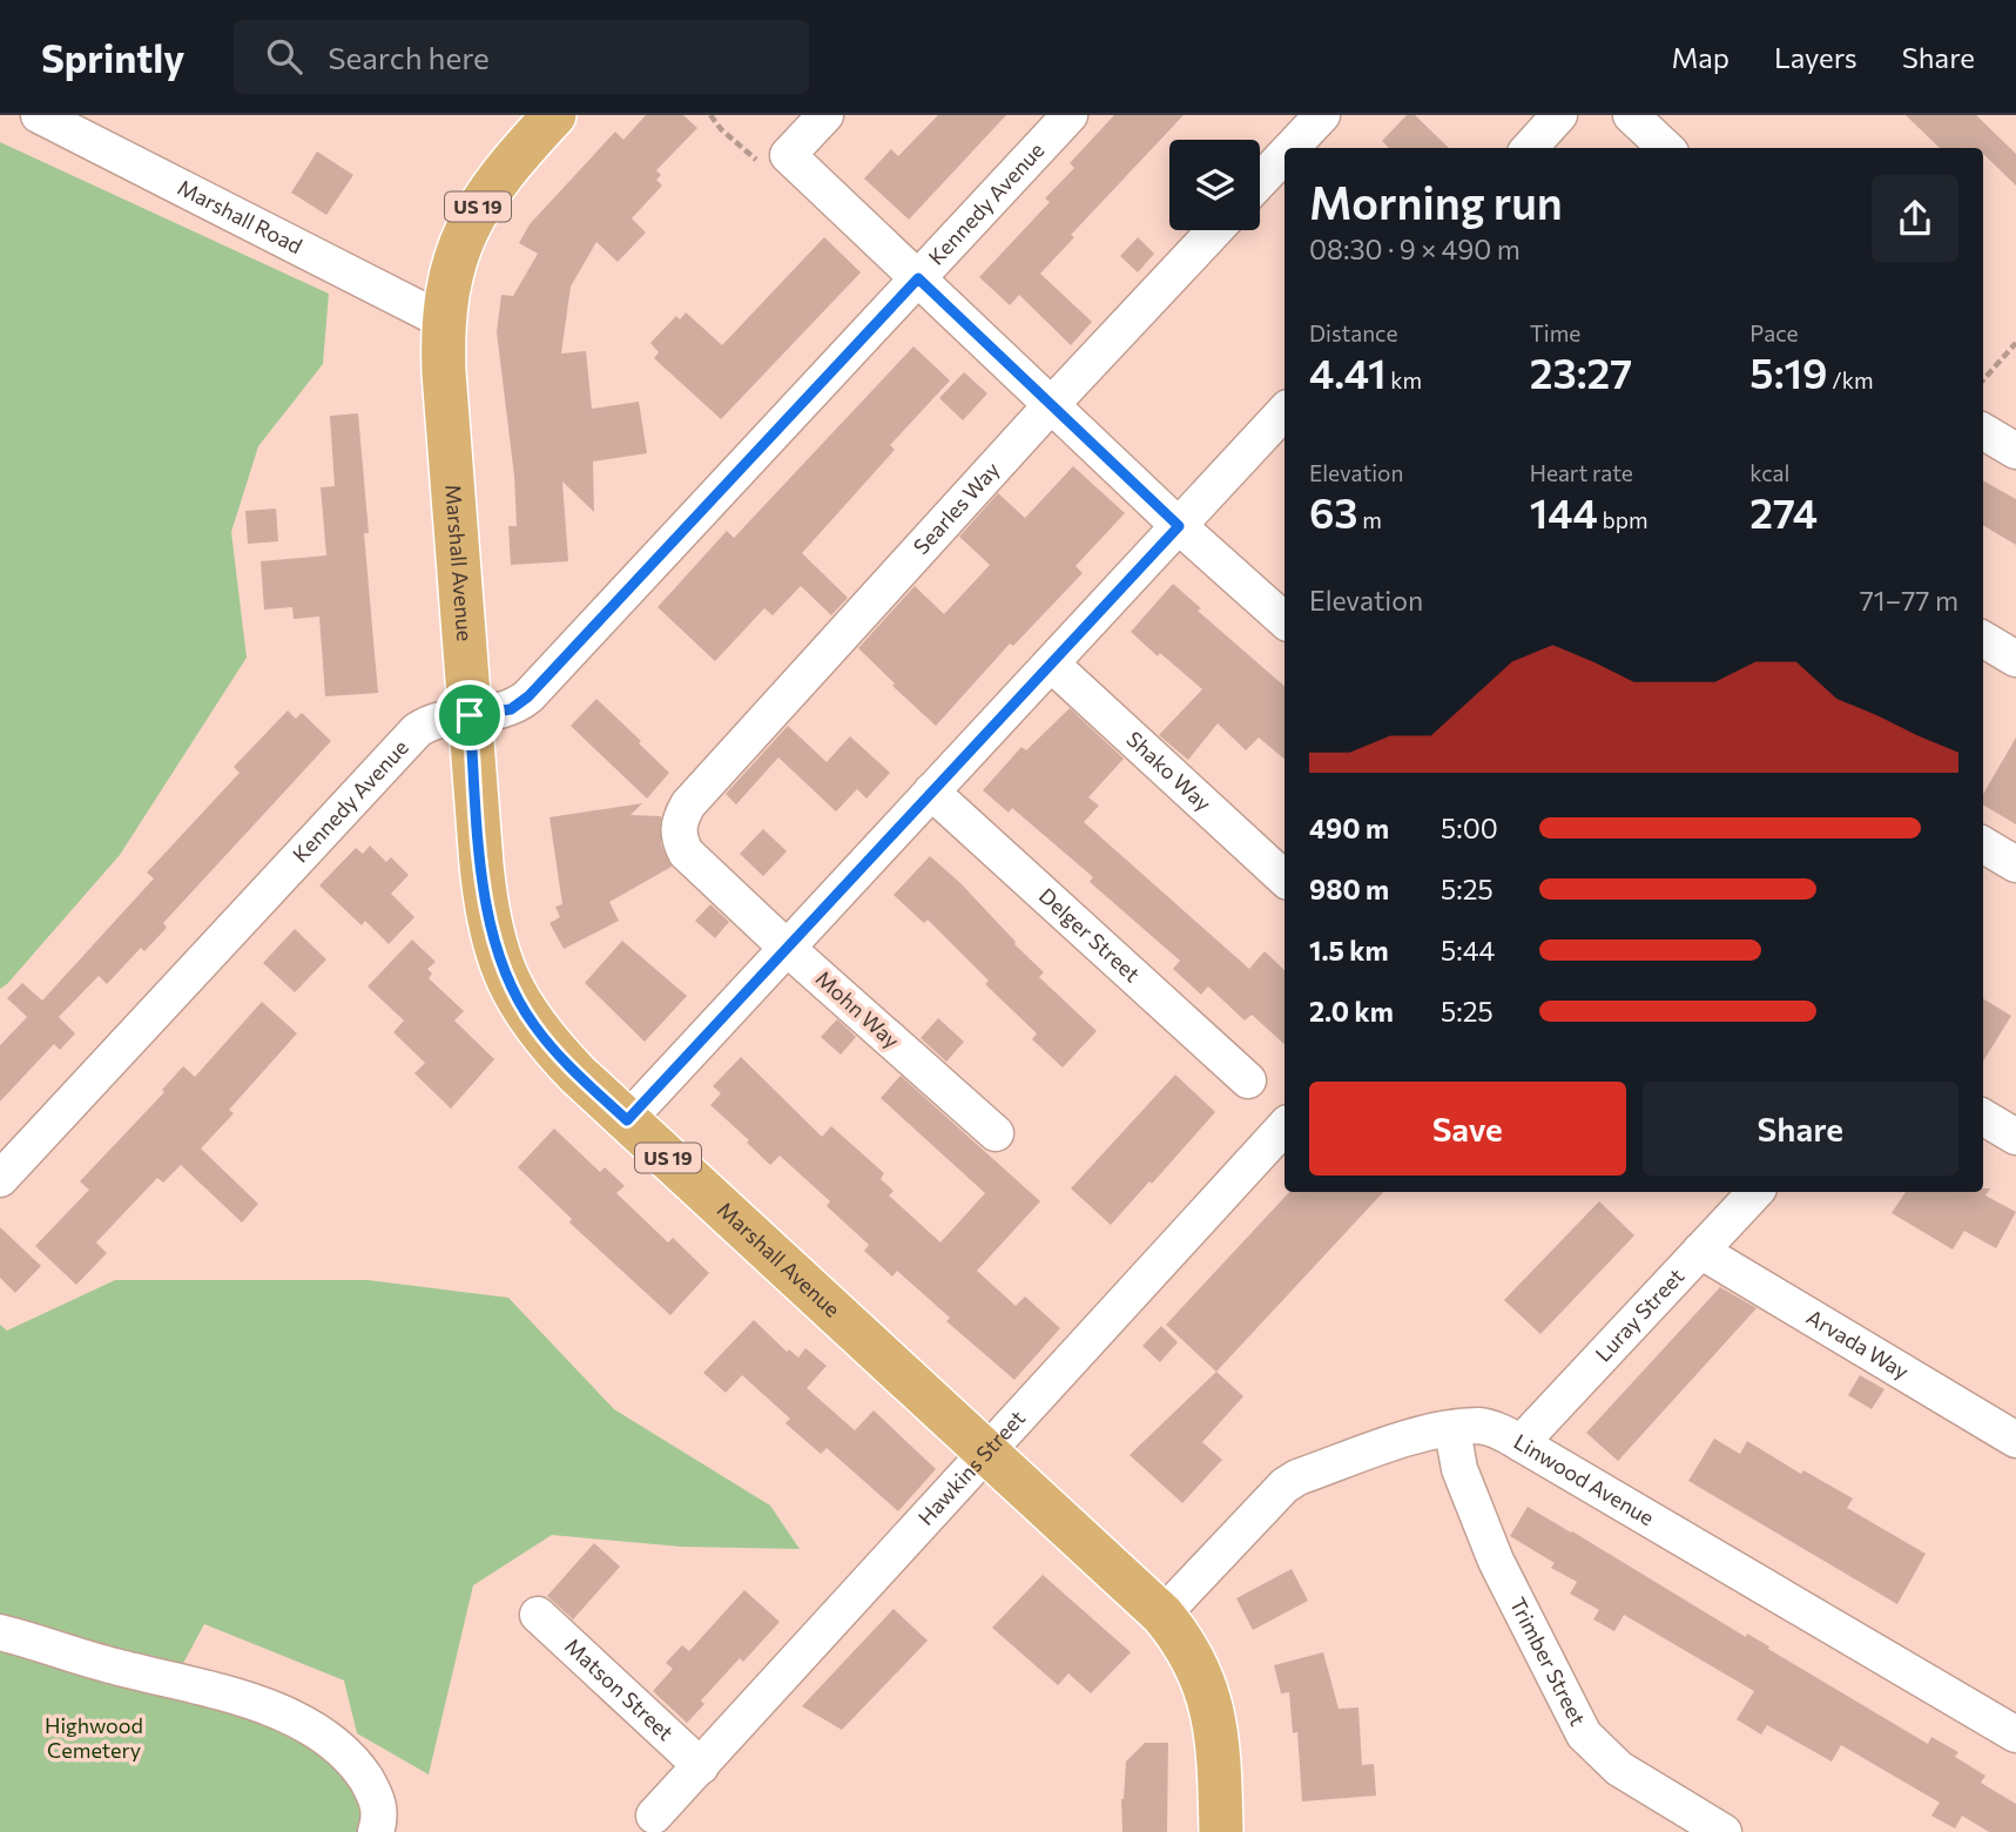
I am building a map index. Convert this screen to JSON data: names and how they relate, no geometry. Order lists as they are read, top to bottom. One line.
{"streets":{"main road":["US 19","Marshall Avenue"],"street":["Kennedy Avenue","Marshall Road","Searles Way","Shako Way","Delger Street","Mohn Way","Luray Street","Arvada Way","Hawkins Street","Linwood Avenue","Trimber Street","Matson Street"]},"crossings":[["Kennedy Avenue","Marshall Avenue"],["Marshall Road","Marshall Avenue"],["Searles Way","Mohn Way"],["Marshall Avenue","Hawkins Street"],["Marshall Avenue","Linwood Avenue"],["Luray Street","Arvada Way"],["Luray Street","Linwood Avenue"],["Hawkins Street","Matson Street"],["Linwood Avenue","Trimber Street"]],"parks":["Highwood Cemetery"],"page":{"header":"Sprintly","search":"Search here","nav":["Map","Layers","Share"],"heading":["Morning run","08:30 · 9 × 490 m"],"stats":[["Distance","4.41 km"],["Time","23:27"],["Pace","5:19 /km"],["Elevation","63 m"],["Heart rate","144 bpm"],["kcal","274"]],"chart":["Elevation","71–77 m"],"list":[{"name":"490 m","note":"5:00"},{"name":"980 m","note":"5:25"},{"name":"1.5 km","note":"5:44"},{"name":"2.0 km","note":"5:25"}],"buttons":["Save","Share"]}}
